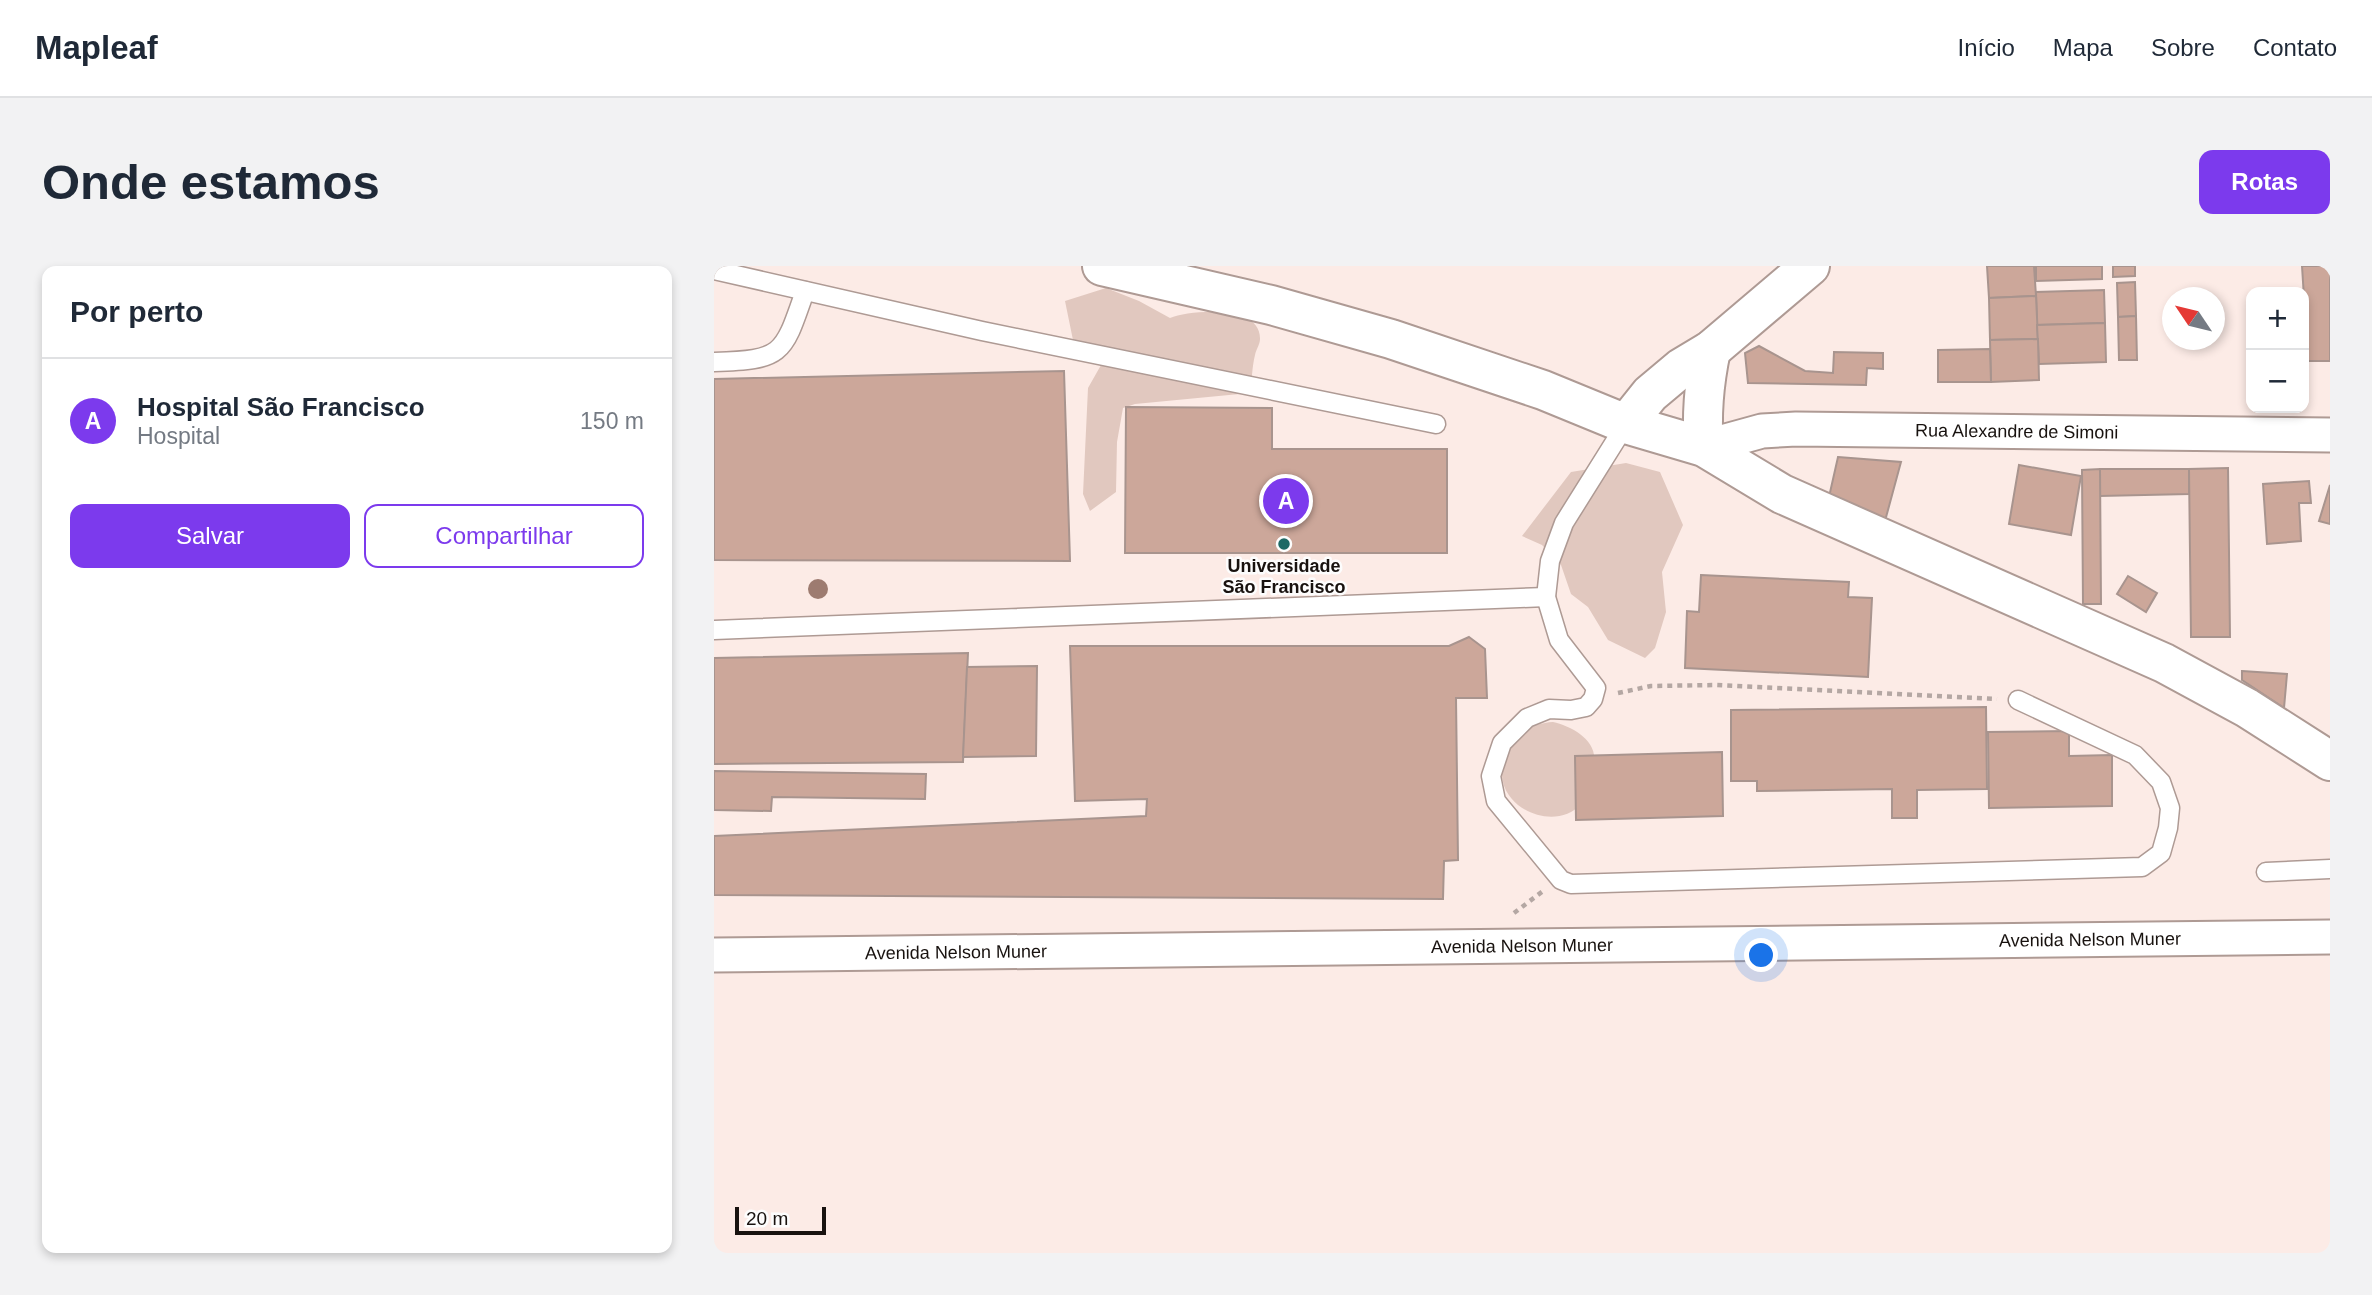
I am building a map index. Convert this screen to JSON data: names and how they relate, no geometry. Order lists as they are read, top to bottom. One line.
{"streets":{"street":["Rua Alexandre de Simoni","Avenida Nelson Muner"]},"places":["Universidade São Francisco"],"scale_bar":"20 m","north":"top left","page":{"header":"Mapleaf","nav":["Início","Mapa","Sobre","Contato"],"buttons":["Rotas",["Salvar","Compartilhar"]],"title":"Onde estamos","heading":"Por perto","map_buttons":["+","−"],"list":[{"mark":"A","name":"Hospital São Francisco","note":"Hospital","value":"150 m"}],"pins":"A","scale":"20 m"}}
